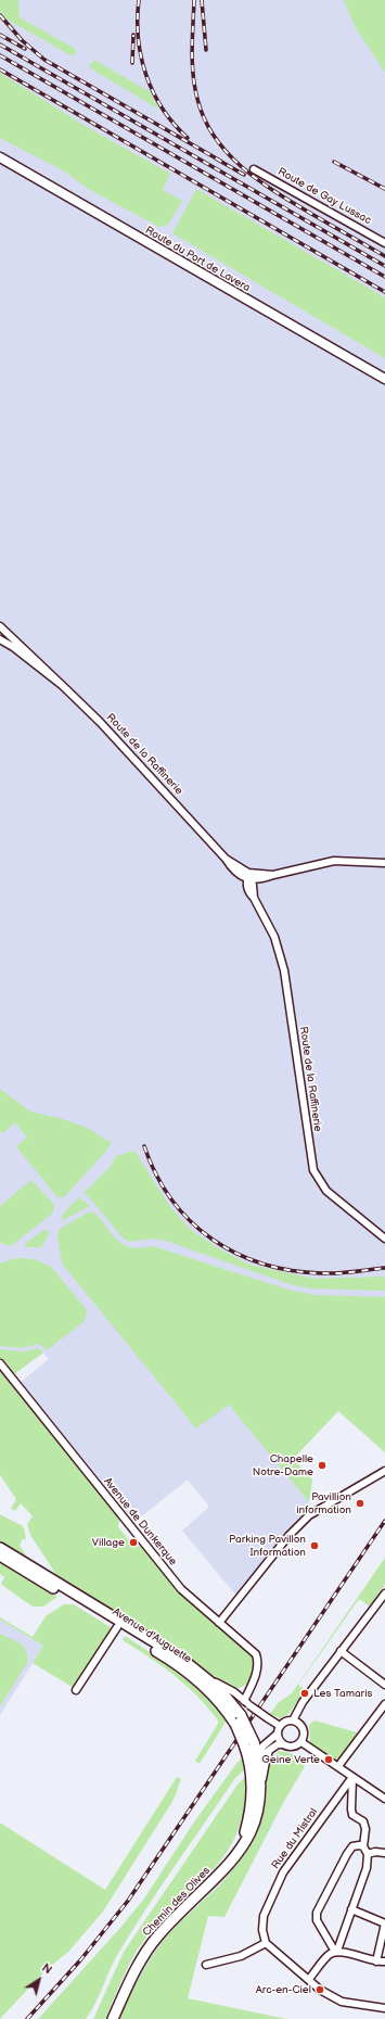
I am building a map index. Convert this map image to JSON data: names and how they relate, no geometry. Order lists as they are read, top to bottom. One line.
{"streets":{"main road":["Avenue d'Auguette","Chemin des Olives"],"street":["Route de Gay Lussac","Route du Port de Lavera","Route de la Raffinerie","Avenue de Dunkerque","Rue du Mistral"]},"crossings":[["Avenue d'Auguette","Chemin des Olives"]],"places":["Chapelle Notre-Dame","Pavillion information","Village","Parking Pavillon Information","Les Tamaris","Geine Verte","Arc-en-Ciel"],"north":"top right"}
